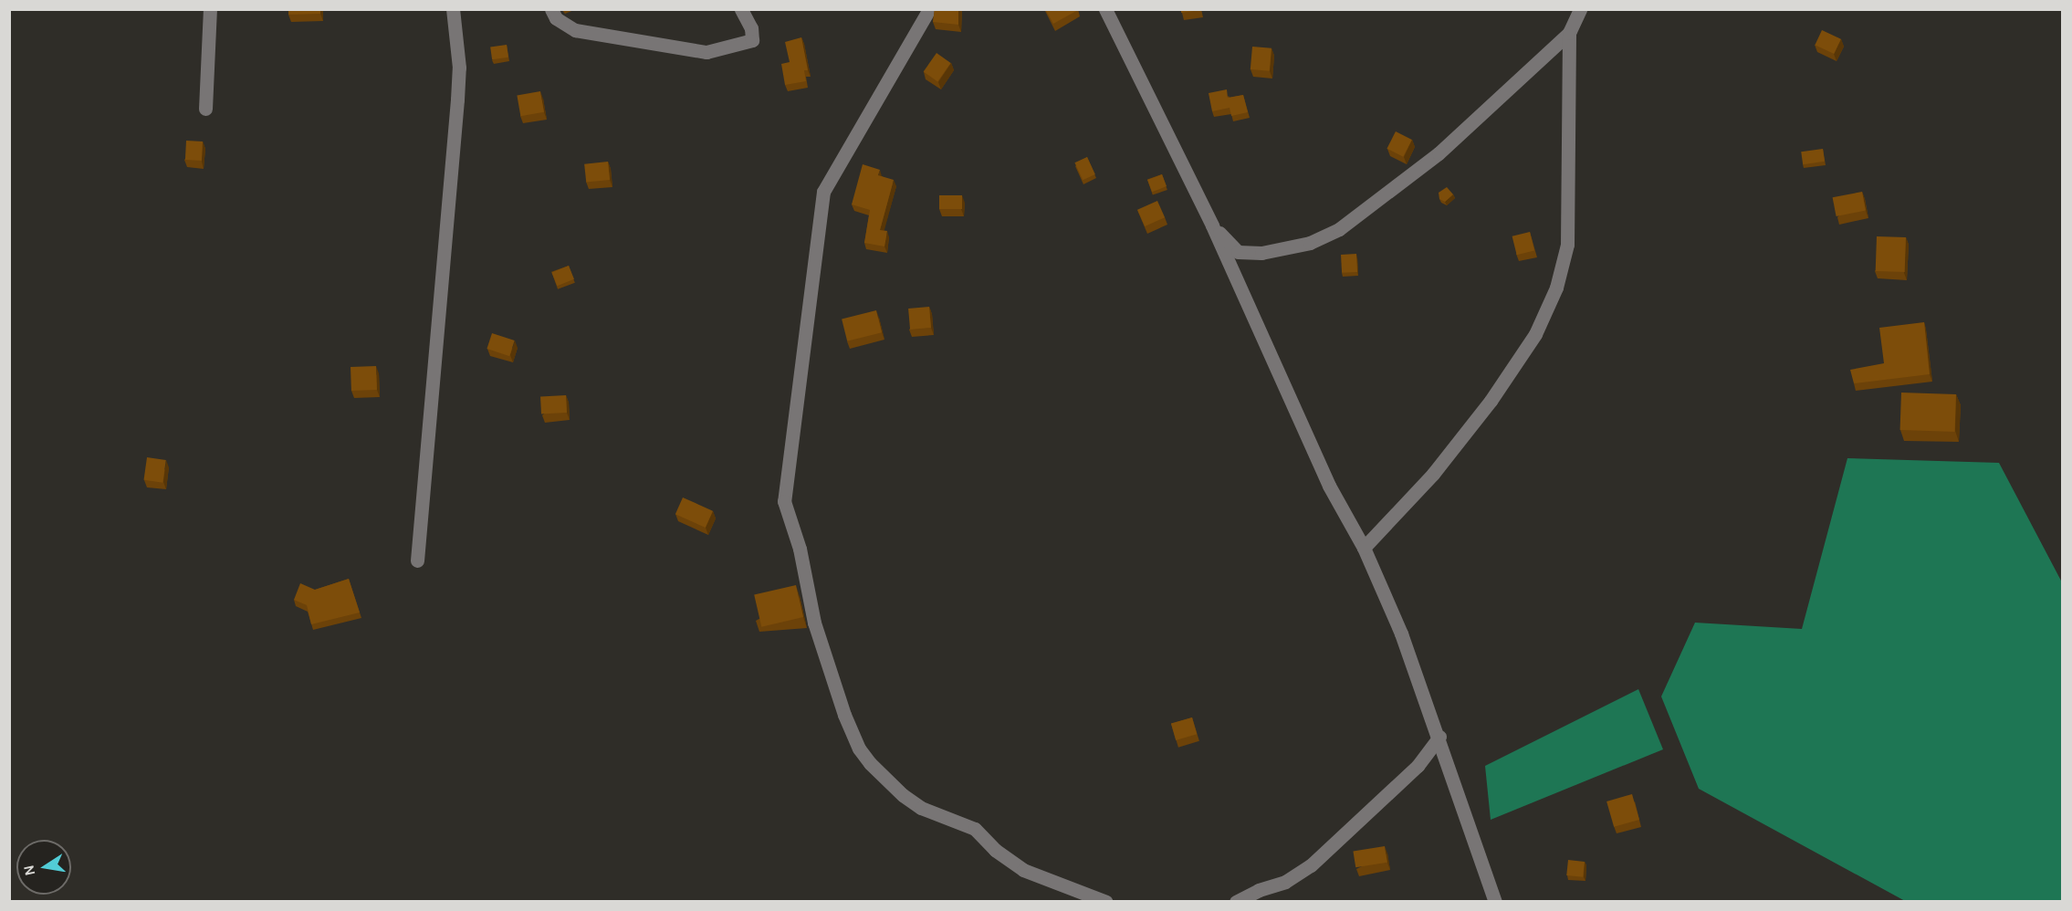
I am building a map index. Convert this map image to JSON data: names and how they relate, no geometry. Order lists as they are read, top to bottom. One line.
{"north":"left"}
